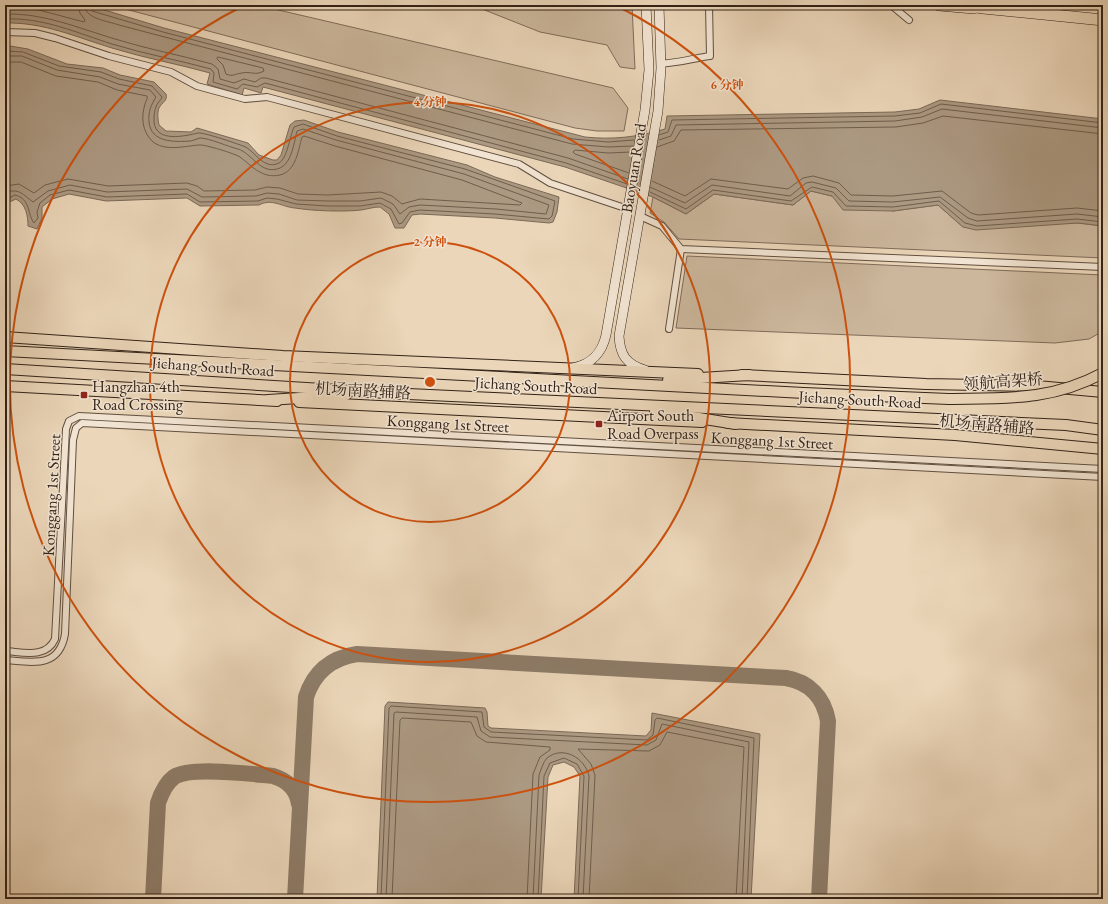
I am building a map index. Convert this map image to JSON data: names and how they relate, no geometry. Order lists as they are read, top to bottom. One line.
{"streets":{"main road":["Baoyuan Road","Jichang South Road","领航高架桥","机场南路辅路"],"street":["Konggang 1st Street"]},"crossings":[["Baoyuan Road","机场南路辅路"],["Jichang South Road","领航高架桥"]],"places":{"transit":["Hangzhan 4th Road Crossing","Airport South Road Overpass"]},"rings":["6 分钟","4 分钟","2 分钟"]}
